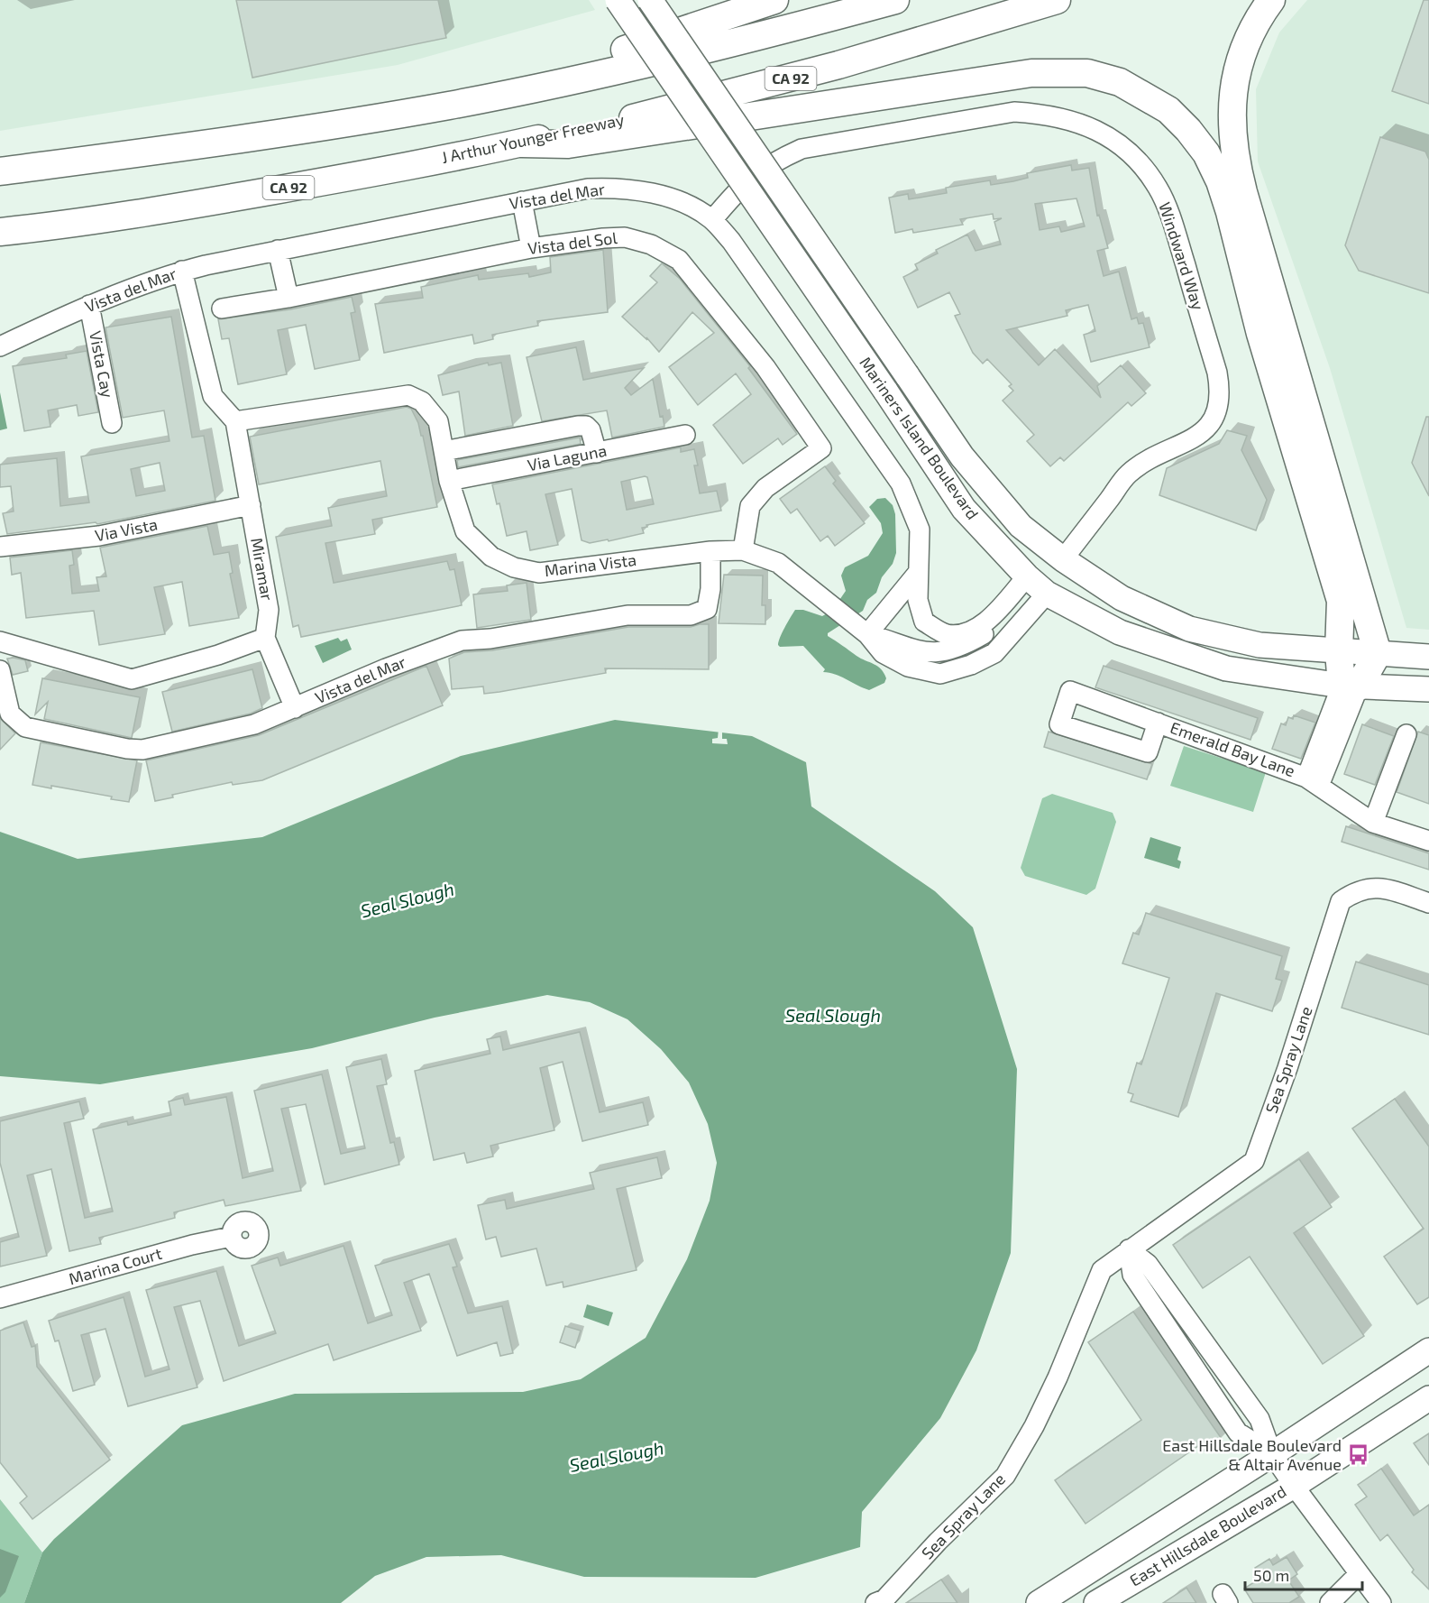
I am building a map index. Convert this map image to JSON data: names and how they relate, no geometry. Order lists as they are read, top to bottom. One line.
{"streets":{"highway":["CA 92","J Arthur Younger Freeway"],"main road":["Mariners Island Boulevard","East Hillsdale Boulevard"],"street":["Vista del Mar","Vista del Sol","Windward Way","Vista Cay","Via Laguna","Via Vista","Marina Vista","Miramar","Emerald Bay Lane","Sea Spray Lane","Marina Court"]},"crossings":[["Vista del Mar","Vista del Sol"],["Vista del Mar","Windward Way"],["Vista del Mar","Vista Cay"],["Vista del Mar","Mariners Island Boulevard"],["Vista del Mar","Marina Vista"],["Vista del Sol","Marina Vista"],["Windward Way","Mariners Island Boulevard"],["Mariners Island Boulevard","Marina Vista"],["Via Laguna","Marina Vista"],["Via Vista","Miramar"],["Marina Vista","Miramar"]],"water":["Seal Slough"],"places":{"bus stop":["East Hillsdale Boulevard & Altair Avenue"]},"scale_bar":"50 m"}
